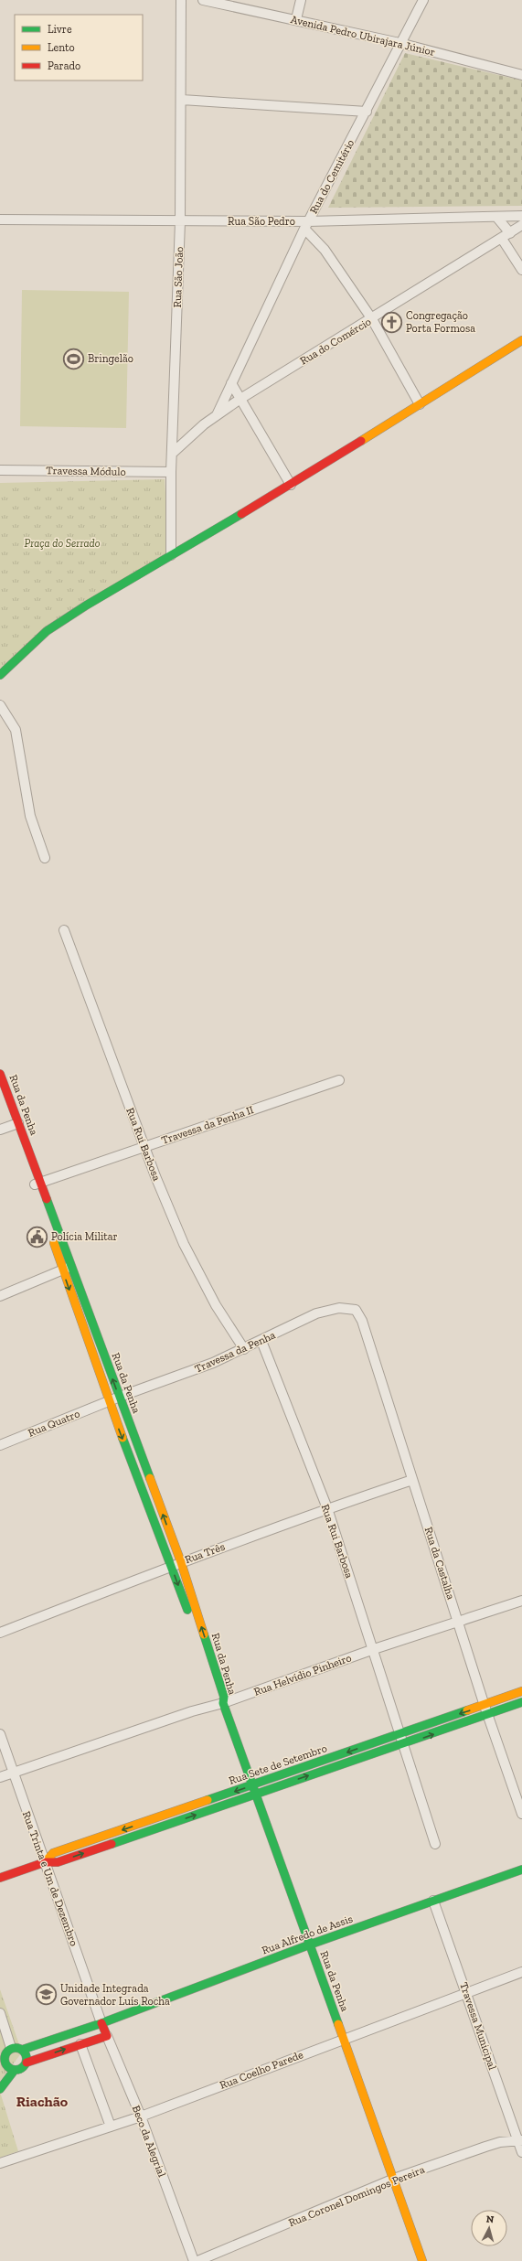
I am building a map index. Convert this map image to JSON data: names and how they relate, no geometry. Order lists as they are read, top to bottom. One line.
{"streets":{"street":["Avenida Pedro Ubirajara Júnior","Rua do Cemitério","Rua São Pedro","Rua São João","Rua do Comércio","Travessa Módulo","Rua da Penha","Travessa da Penha II","Rua Rui Barbosa","Travessa da Penha","Rua Quatro","Rua Três","Rua da Castalha","Rua Helvídio Pinheiro","Rua Sete de Setembro","Rua Trinta e Um de Dezembro","Rua Alfredo de Assis","Travessa Municipal","Rua Coelho Parede","Beco da Alegrial","Rua Coronel Domingos Pereira"]},"crossings":[["Avenida Pedro Ubirajara Júnior","Rua do Cemitério"],["Rua do Cemitério","Rua São Pedro"],["Rua do Cemitério","Rua do Comércio"],["Rua São Pedro","Rua São João"],["Rua São João","Rua do Comércio"],["Rua São João","Travessa Módulo"],["Rua da Penha","Travessa da Penha II"],["Rua da Penha","Travessa da Penha"],["Rua da Penha","Rua Quatro"],["Rua da Penha","Rua Três"],["Rua da Penha","Rua Helvídio Pinheiro"],["Rua da Penha","Rua Sete de Setembro"],["Rua da Penha","Rua Alfredo de Assis"],["Rua da Penha","Rua Coelho Parede"],["Rua da Penha","Rua Coronel Domingos Pereira"],["Travessa da Penha II","Rua Rui Barbosa"],["Rua Rui Barbosa","Travessa da Penha"],["Rua Rui Barbosa","Rua Três"],["Rua Rui Barbosa","Rua Helvídio Pinheiro"],["Rua Rui Barbosa","Rua Sete de Setembro"],["Travessa da Penha","Rua Quatro"],["Travessa da Penha","Rua da Castalha"],["Rua Três","Rua da Castalha"],["Rua da Castalha","Rua Helvídio Pinheiro"],["Rua da Castalha","Rua Sete de Setembro"],["Rua Helvídio Pinheiro","Rua Trinta e Um de Dezembro"],["Rua Sete de Setembro","Rua Trinta e Um de Dezembro"],["Rua Trinta e Um de Dezembro","Rua Alfredo de Assis"],["Rua Trinta e Um de Dezembro","Beco da Alegrial"],["Rua Alfredo de Assis","Travessa Municipal"],["Rua Alfredo de Assis","Beco da Alegrial"],["Travessa Municipal","Rua Coelho Parede"],["Travessa Municipal","Rua Coronel Domingos Pereira"],["Rua Coelho Parede","Beco da Alegrial"]],"districts":["Riachão"],"parks":["Praça do Serrado"],"places":{"church":["Congregação Porta Formosa"],"sports":["Bringelão"],"public building":["Polícia Militar"],"school or university":["Unidade Integrada Governador Luís Rocha"]},"legend":["Livre","Lento","Parado"],"north":"top"}
